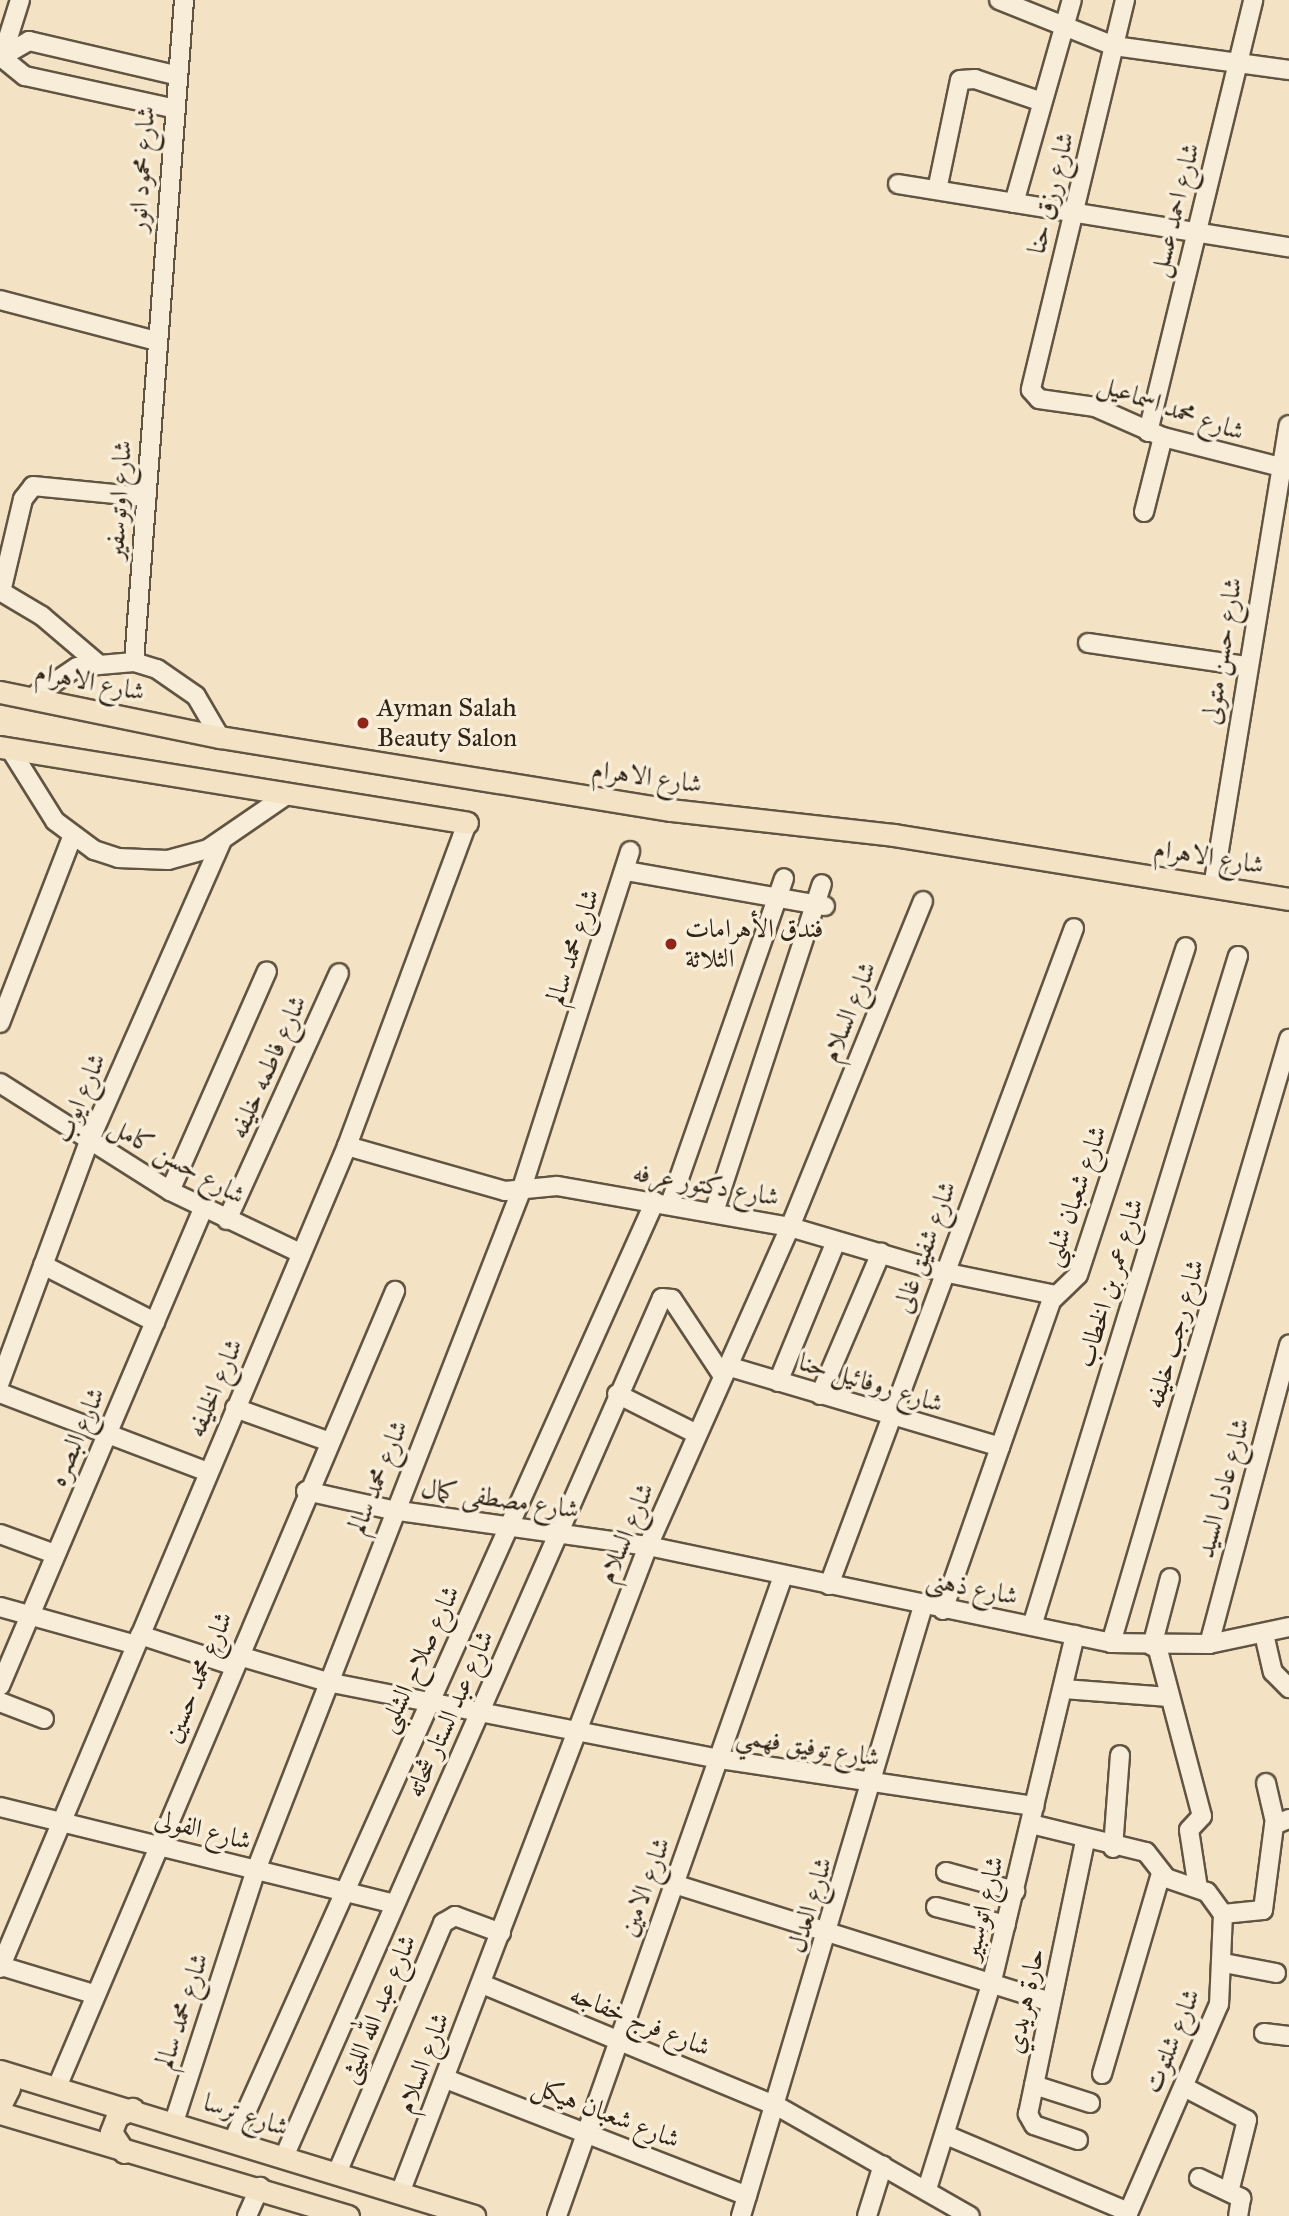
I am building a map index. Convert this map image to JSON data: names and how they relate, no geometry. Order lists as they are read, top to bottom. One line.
{"streets":{"main road":["شارع الاهرام","شارع ترسا"],"street":["شارع محمود انور","شارع رزق حنا","شارع احمد عسل","شارع محمد اسماعيل","شارع اوتوسفير","شارع حسن متولى","شارع محمد سالم","شارع السلام","شارع فاطمه خليفه","شارع ايوب","شارع حسن كامل","شارع دكتور عرفه","شارع شعبان شلبى","شارع شفيق غالى","شارع عمر بن الخطاب","شارع رجب خليفه","شارع روفائيل حنا","شارع الخليفه","شارع البصره","شارع عادل السيد","شارع مصطفى كمال","شارع ذهنى","شارع صلاح الشلبى","شارع محمد حسين","شارع عبد الستار شحاته","شارع توفيق فهمي","شارع الفولى","شارع الامين","شارع العدل","شارع اتوسبير","حارة هريدي","شارع عبد الله الليثى","شارع فرج خفاجه","شارع شلتوت","شارع شعبان هيكل"]},"crossings":[["شارع محمود انور","شارع اوتوسفير"],["شارع رزق حنا","شارع محمد اسماعيل"],["شارع احمد عسل","شارع محمد اسماعيل"],["شارع محمد اسماعيل","شارع حسن متولى"],["شارع حسن متولى","شارع الاهرام"],["شارع محمد سالم","شارع دكتور عرفه"],["شارع محمد سالم","شارع مصطفى كمال"],["شارع محمد سالم","شارع توفيق فهمي"],["شارع محمد سالم","شارع الفولى"],["شارع محمد سالم","شارع ترسا"],["شارع السلام","شارع دكتور عرفه"],["شارع السلام","شارع روفائيل حنا"],["شارع السلام","شارع مصطفى كمال"],["شارع السلام","شارع ذهنى"],["شارع السلام","شارع عبد الستار شحاته"],["شارع السلام","شارع توفيق فهمي"],["شارع السلام","شارع عبد الله الليثى"],["شارع السلام","شارع فرج خفاجه"],["شارع السلام","شارع شعبان هيكل"],["شارع السلام","شارع ترسا"],["شارع فاطمه خليفه","شارع حسن كامل"],["شارع ايوب","شارع حسن كامل"],["شارع حسن كامل","شارع الخليفه"],["شارع حسن كامل","شارع البصره"],["شارع دكتور عرفه","شارع شعبان شلبى"],["شارع دكتور عرفه","شارع شفيق غالى"],["شارع دكتور عرفه","شارع الخليفه"],["شارع دكتور عرفه","شارع صلاح الشلبى"],["شارع شعبان شلبى","شارع روفائيل حنا"],["شارع شعبان شلبى","شارع ذهنى"],["شارع شفيق غالى","شارع روفائيل حنا"],["شارع شفيق غالى","شارع ذهنى"],["شارع عمر بن الخطاب","شارع ذهنى"],["شارع رجب خليفه","شارع ذهنى"],["شارع روفائيل حنا","شارع عبد الستار شحاته"],["شارع الخليفه","شارع توفيق فهمي"],["شارع الخليفه","شارع الفولى"],["شارع البصره","شارع توفيق فهمي"],["شارع عادل السيد","شارع ذهنى"],["شارع مصطفى كمال","شارع ذهنى"],["شارع مصطفى كمال","شارع صلاح الشلبى"],["شارع مصطفى كمال","شارع محمد حسين"],["شارع مصطفى كمال","شارع عبد الستار شحاته"],["شارع ذهنى","شارع الامين"],["شارع ذهنى","شارع العدل"],["شارع ذهنى","شارع اتوسبير"],["شارع صلاح الشلبى","شارع توفيق فهمي"],["شارع صلاح الشلبى","شارع الفولى"],["شارع صلاح الشلبى","شارع ترسا"],["شارع محمد حسين","شارع توفيق فهمي"],["شارع محمد حسين","شارع الفولى"],["شارع محمد حسين","شارع ترسا"],["شارع عبد الستار شحاته","شارع توفيق فهمي"],["شارع عبد الستار شحاته","شارع الفولى"],["شارع عبد الستار شحاته","شارع ترسا"],["شارع توفيق فهمي","شارع الامين"],["شارع توفيق فهمي","شارع العدل"],["شارع توفيق فهمي","شارع اتوسبير"],["شارع توفيق فهمي","حارة هريدي"],["شارع الامين","شارع فرج خفاجه"],["شارع الامين","شارع شعبان هيكل"],["شارع العدل","شارع فرج خفاجه"],["شارع العدل","شارع شعبان هيكل"],["شارع اتوسبير","شارع فرج خفاجه"],["شارع عبد الله الليثى","شارع ترسا"]],"places":["Ayman Salah Beauty Salon","فندق الأهرامات الثلاثة"]}
